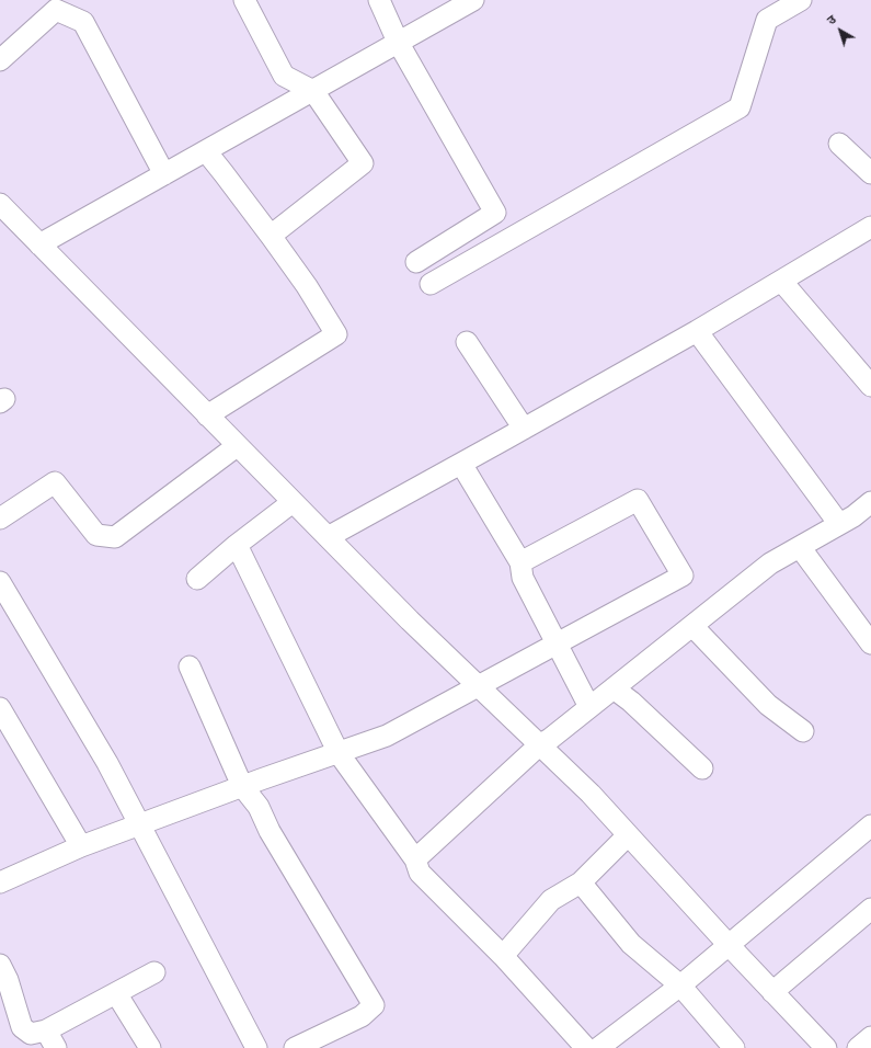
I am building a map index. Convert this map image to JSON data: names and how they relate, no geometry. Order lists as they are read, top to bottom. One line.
{"north":"top left"}
